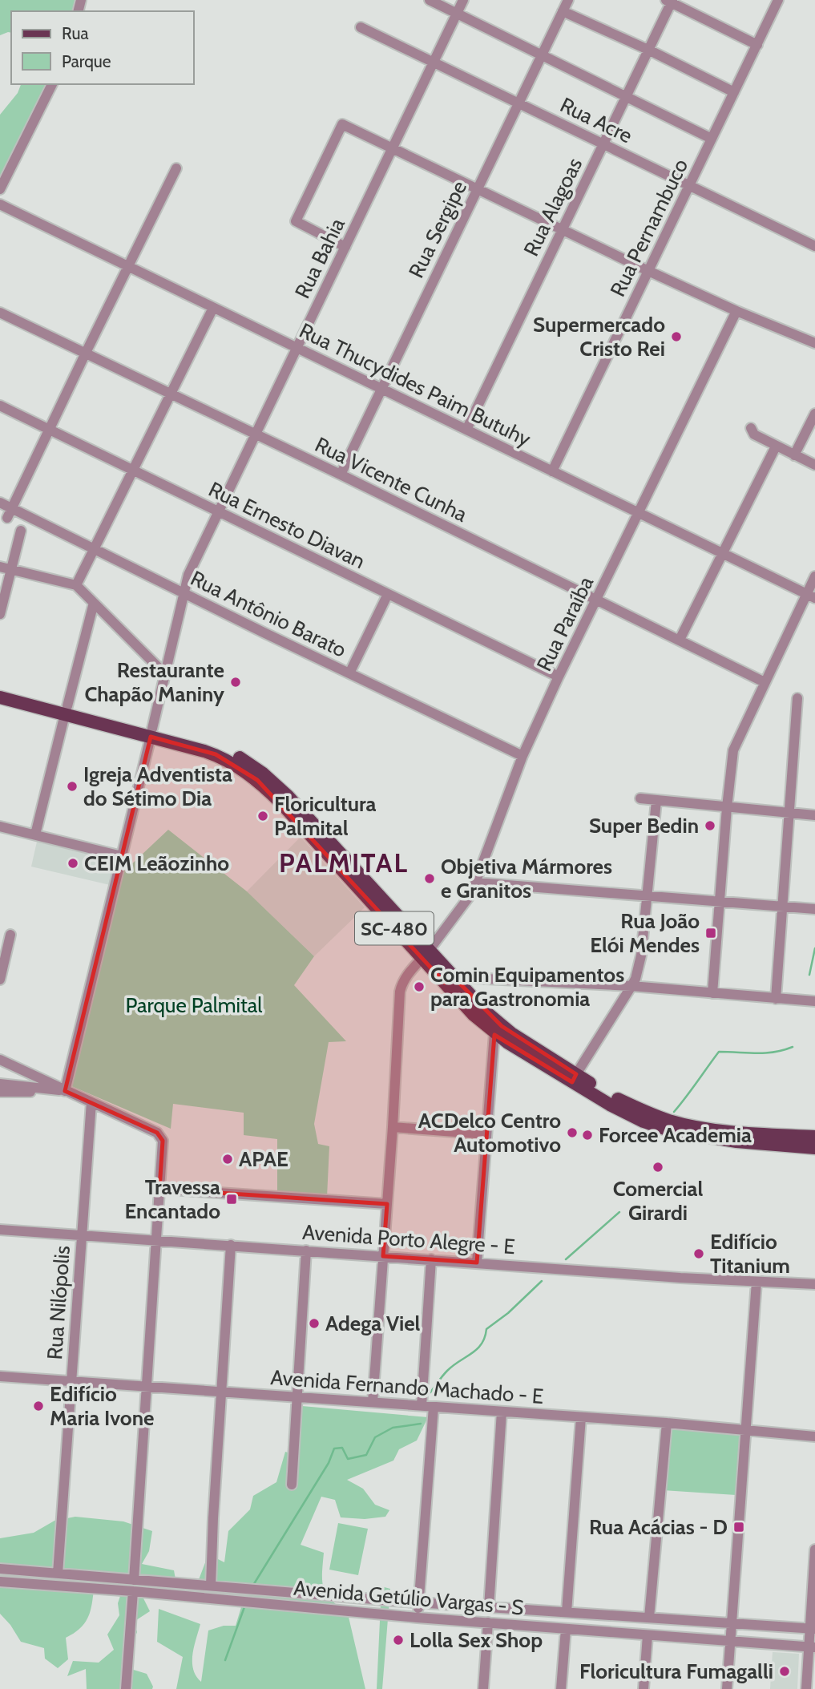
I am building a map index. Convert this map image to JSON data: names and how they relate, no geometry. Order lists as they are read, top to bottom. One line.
{"streets":{"main road":["SC-480"],"street":["Rua Acre","Rua Alagoas","Rua Pernambuco","Rua Sergipe","Rua Bahia","Rua Thucydides Paim Butuhy","Rua Vicente Cunha","Rua Ernesto Diavan","Rua Antônio Barato","Rua Paraíba","Avenida Porto Alegre - E","Rua Nilópolis","Avenida Fernando Machado - E","Avenida Getúlio Vargas - S"]},"crossings":[["Rua Acre","Rua Alagoas"],["Rua Acre","Rua Pernambuco"],["Rua Acre","Rua Sergipe"],["Rua Acre","Rua Bahia"],["Rua Alagoas","Rua Thucydides Paim Butuhy"],["Rua Pernambuco","Rua Thucydides Paim Butuhy"],["Rua Sergipe","Rua Thucydides Paim Butuhy"],["Rua Sergipe","Rua Vicente Cunha"],["Rua Bahia","Rua Thucydides Paim Butuhy"],["Rua Bahia","Rua Vicente Cunha"],["Rua Bahia","Rua Ernesto Diavan"],["Rua Bahia","Rua Antônio Barato"],["Rua Bahia","SC-480"],["Rua Thucydides Paim Butuhy","Rua Paraíba"],["Rua Vicente Cunha","Rua Paraíba"],["Rua Ernesto Diavan","Rua Paraíba"],["Rua Antônio Barato","Rua Paraíba"],["Rua Paraíba","SC-480"],["Rua Paraíba","Avenida Porto Alegre - E"],["Rua Paraíba","Avenida Fernando Machado - E"],["Avenida Porto Alegre - E","Rua Nilópolis"],["Rua Nilópolis","Avenida Fernando Machado - E"],["Rua Nilópolis","Avenida Getúlio Vargas - S"]],"districts":["PALMITAL"],"parks":["Parque Palmital"],"places":{"other":["Supermercado Cristo Rei","Restaurante Chapão Maniny","Igreja Adventista do Sétimo Dia","Floricultura Palmital","Super Bedin","CEIM Leãozinho","Objetiva Mármores e Granitos","Comin Equipamentos para Gastronomia","ACDelco Centro Automotivo","Forcee Academia","APAE","Comercial Girardi","Edifício Titanium","Adega Viel","Edifício Maria Ivone","Lolla Sex Shop","Floricultura Fumagalli"],"transit":["Rua João Elói Mendes","Travessa Encantado","Rua Acácias - D"]},"legend":["Rua","Parque"]}
